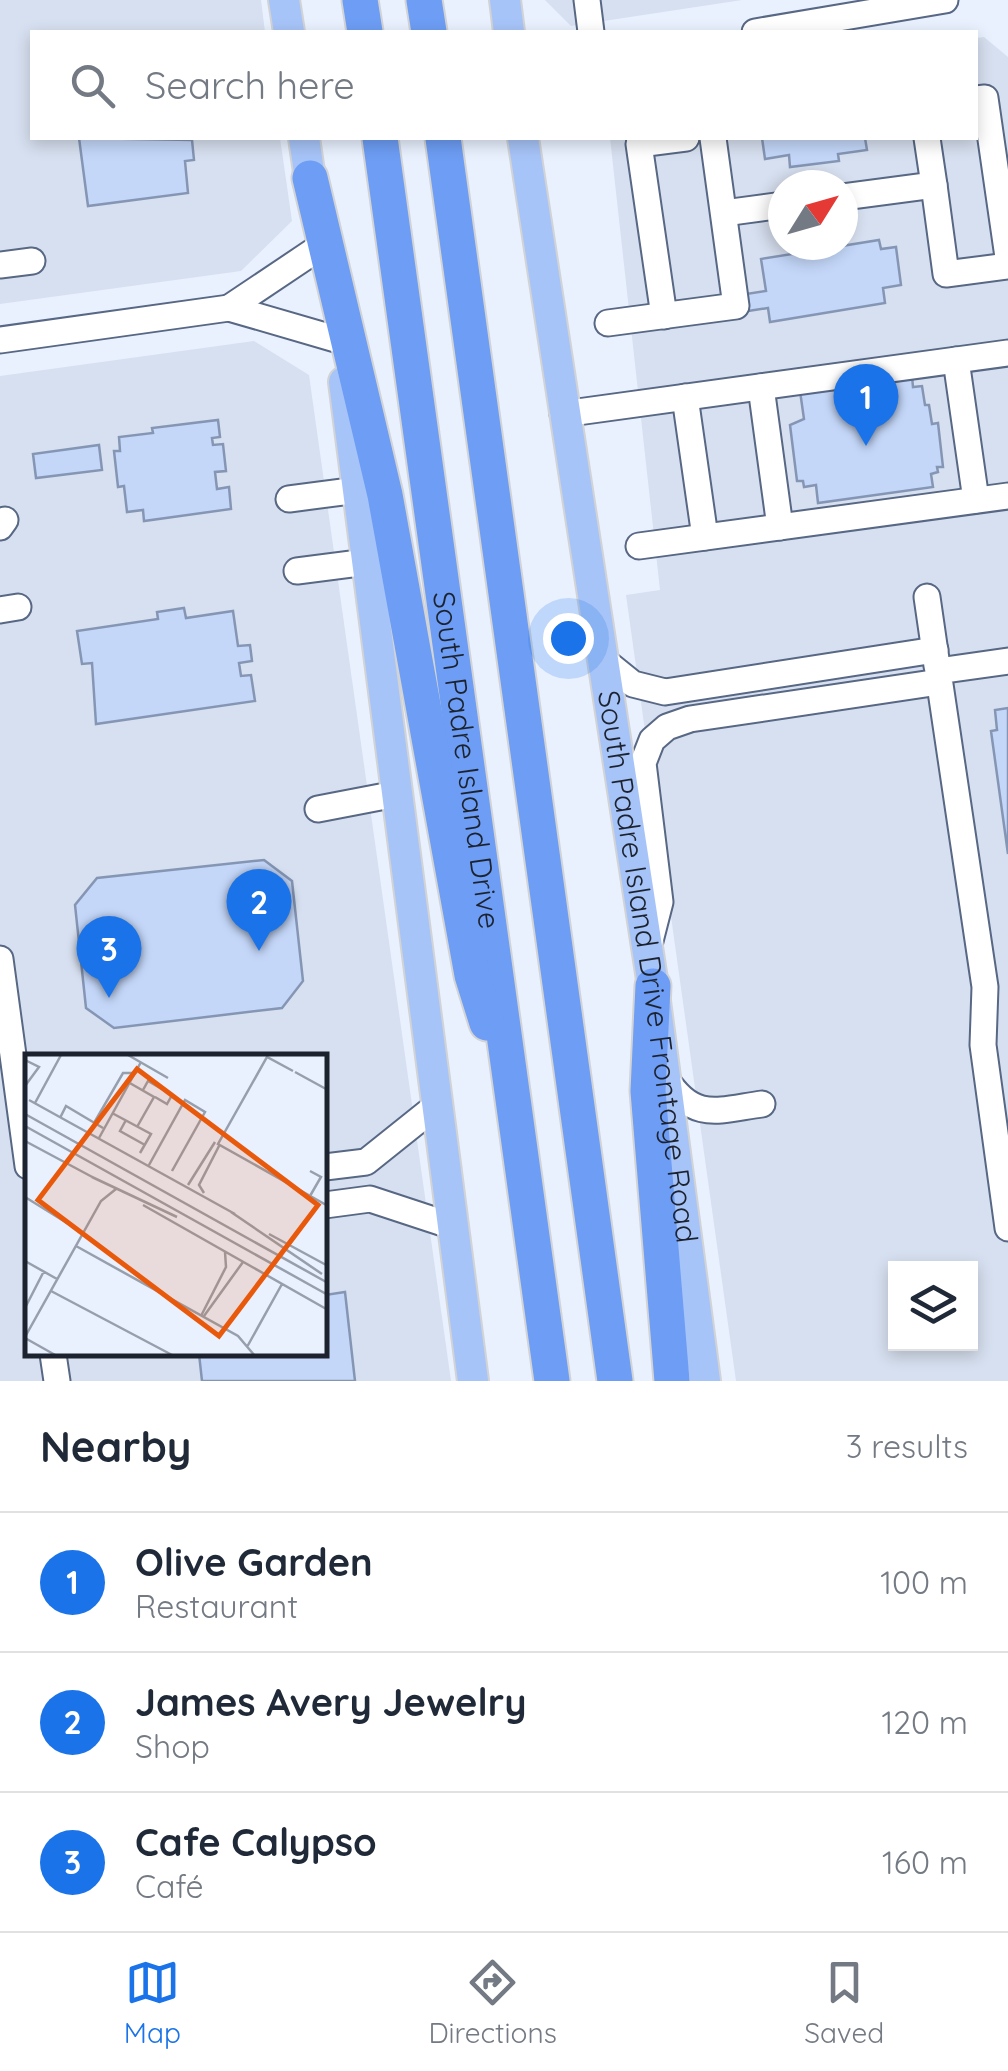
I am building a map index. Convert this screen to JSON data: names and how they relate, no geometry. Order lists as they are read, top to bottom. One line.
{"streets":{"highway":["South Padre Island Drive"],"main road":["South Padre Island Drive Frontage Road"]},"north":"top right","page":{"search":"Search here","pins":["1","2","3"],"heading":["Nearby","3 results"],"list":[{"mark":"1","name":"Olive Garden","note":"Restaurant","value":"100 m"},{"mark":"2","name":"James Avery Jewelry","note":"Shop","value":"120 m"},{"mark":"3","name":"Cafe Calypso","note":"Café","value":"160 m"}],"nav":["Map","Directions","Saved"]}}
